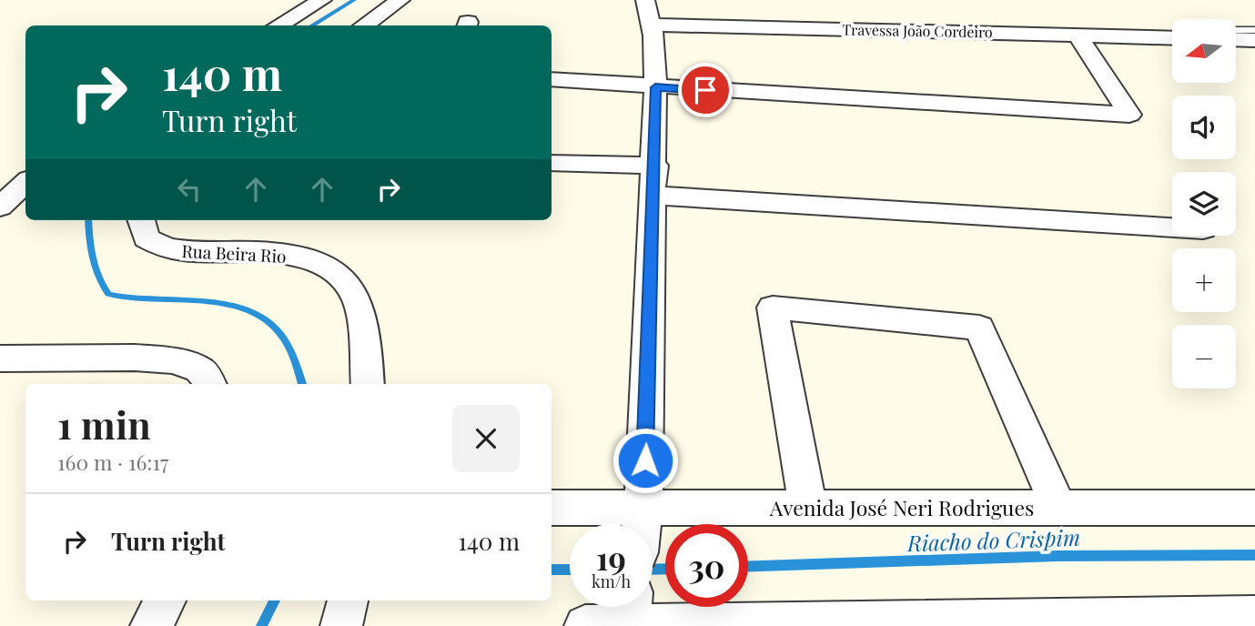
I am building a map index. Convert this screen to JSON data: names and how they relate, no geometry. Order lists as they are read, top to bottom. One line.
{"streets":{"street":["Travessa João Cordeiro","Rua Beira Rio","Avenida José Neri Rodrigues"]},"water":["Riacho do Crispim"],"north":"left","page":{"map_buttons":["+","−"],"turn":["140 m","Turn right"],"heading":["1 min","160 m · 16:17"],"list":[{"name":"Turn right","value":"140 m"}],"speed":"19 km/h","limit":"30"}}
